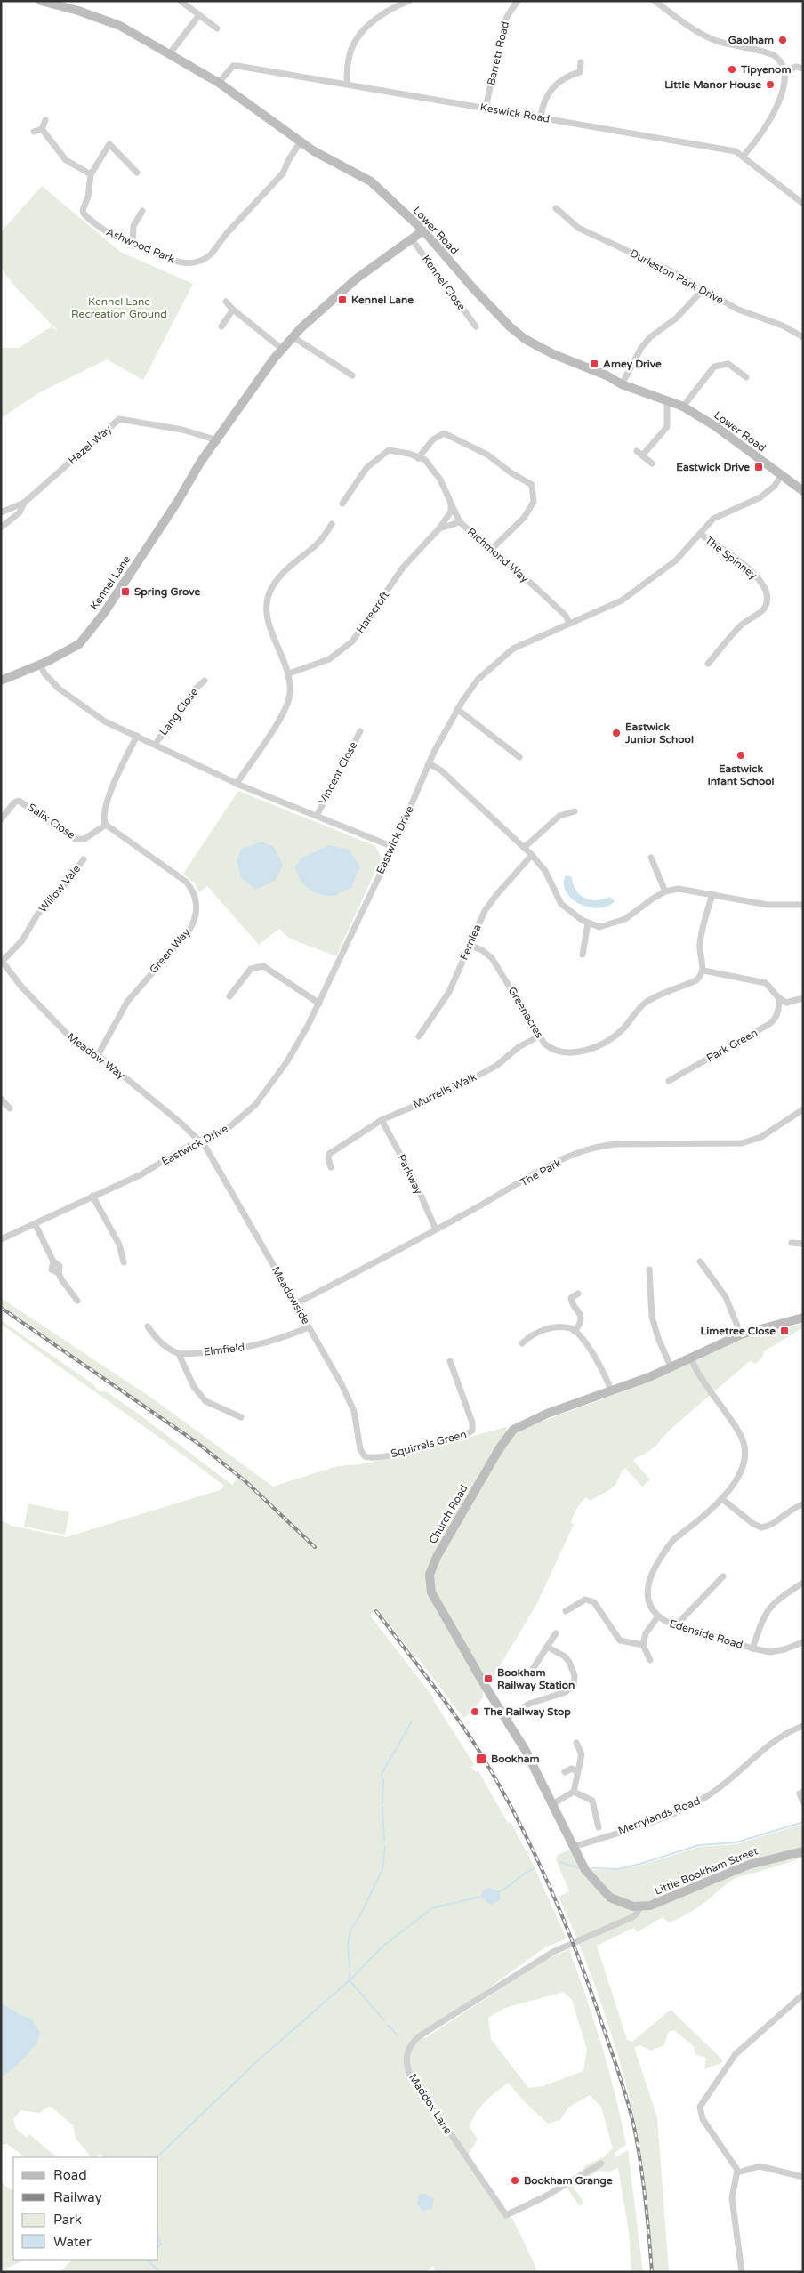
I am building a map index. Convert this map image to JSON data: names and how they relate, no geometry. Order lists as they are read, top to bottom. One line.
{"streets":{"street":["Barrett Road","Keswick Road","Lower Road","Ashwood Park","Durleston Park Drive","Kennel Close","Hazel Way","Richmond Way","The Spinney","Kennel Lane","Harecroft","Lang Close","Vincent Close","Salix Close","Eastwick Drive","Willow Vale","Fernlea","Green Way","Greenacres","Park Green","Meadow Way","Murrells Walk","The Park","Parkway","Meadowside","Elmfield","Squirrels Green","Church Road","Edenside Road","Merrylands Road","Little Bookham Street","Maddox Lane"]},"crossings":[["Barrett Road","Keswick Road"],["Keswick Road","Lower Road"],["Lower Road","Ashwood Park"],["Lower Road","Kennel Lane"],["Lower Road","Eastwick Drive"],["Kennel Close","Kennel Lane"],["Hazel Way","Kennel Lane"],["Richmond Way","Harecroft"],["Richmond Way","Eastwick Drive"],["The Spinney","Eastwick Drive"],["Salix Close","Green Way"],["Eastwick Drive","Meadow Way"],["Eastwick Drive","Meadowside"],["Willow Vale","Meadow Way"],["Fernlea","Greenacres"],["Green Way","Meadow Way"],["Greenacres","Murrells Walk"],["Meadow Way","Meadowside"],["Murrells Walk","Parkway"],["The Park","Parkway"],["The Park","Meadowside"],["Meadowside","Elmfield"],["Meadowside","Squirrels Green"],["Church Road","Edenside Road"],["Church Road","Merrylands Road"],["Church Road","Little Bookham Street"],["Church Road","Maddox Lane"],["Little Bookham Street","Maddox Lane"]],"parks":["Kennel Lane Recreation Ground"],"places":{"other":["Gaolham","Tipyenom","Little Manor House","Eastwick Junior School","Eastwick Infant School","The Railway Stop","Bookham Grange"],"transit":["Kennel Lane","Amey Drive","Eastwick Drive","Spring Grove","Limetree Close","Bookham Railway Station","Bookham"]},"legend":["Road","Railway","Park","Water"]}
